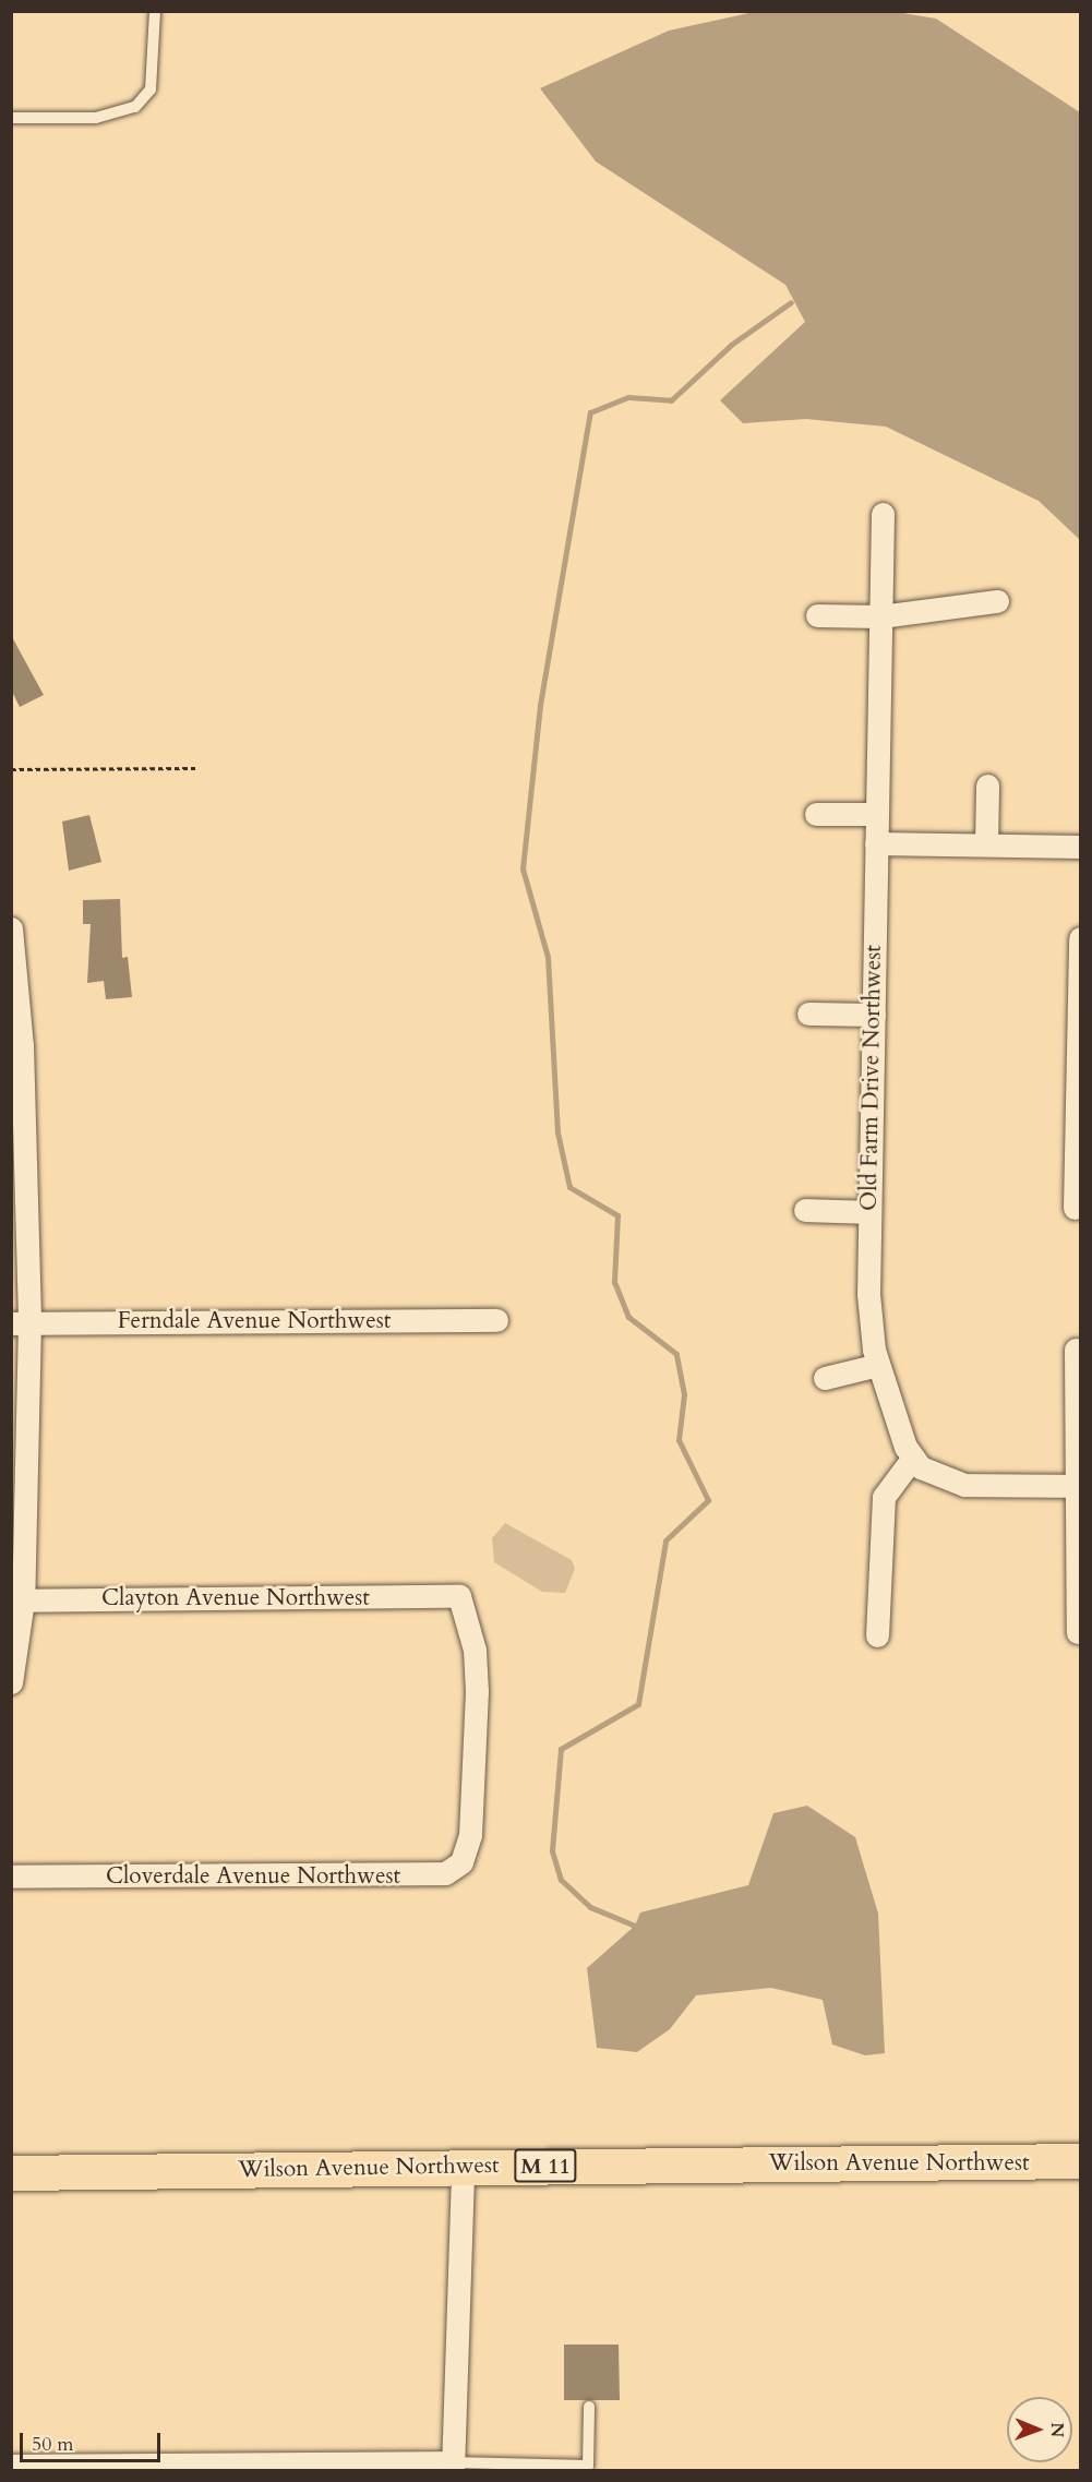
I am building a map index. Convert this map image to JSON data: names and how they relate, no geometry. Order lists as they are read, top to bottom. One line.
{"streets":{"main road":["Wilson Avenue Northwest","M 11"],"street":["Old Farm Drive Northwest","Ferndale Avenue Northwest","Clayton Avenue Northwest","Cloverdale Avenue Northwest"]},"crossings":[["Clayton Avenue Northwest","Cloverdale Avenue Northwest"]],"scale_bar":"50 m","north":"right"}
